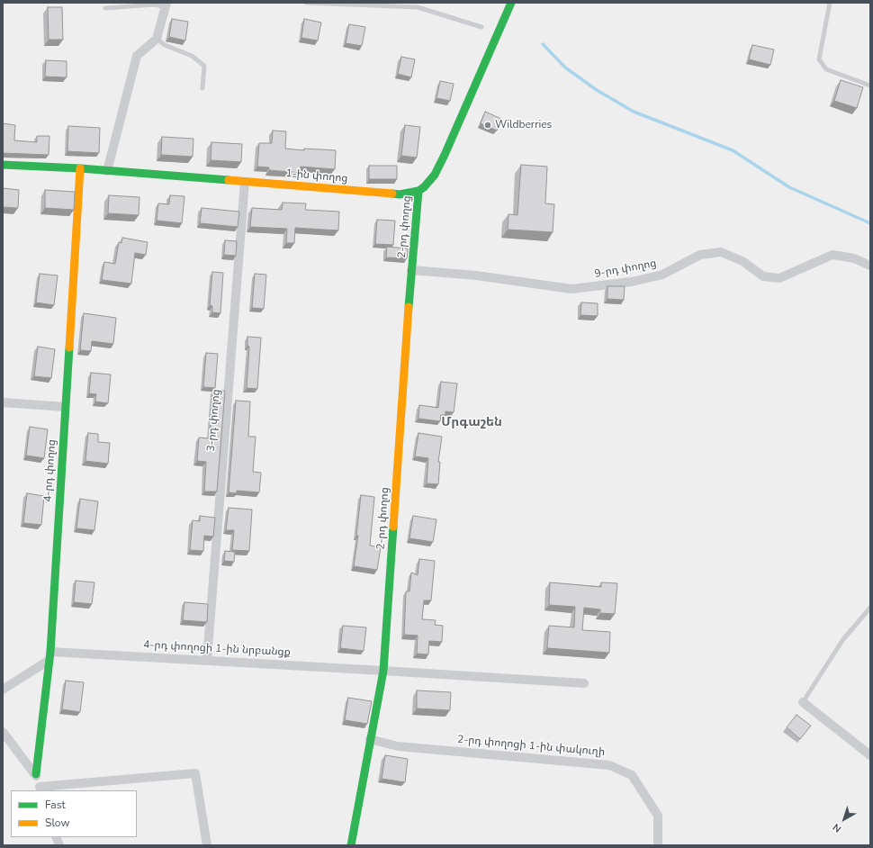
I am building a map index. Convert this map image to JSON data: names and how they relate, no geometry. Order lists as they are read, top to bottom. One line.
{"streets":{"street":["1-ին փողոց","2-րդ փողոց","9-րդ փողոց","3-րդ փողոց","4-րդ փողոց","4-րդ փողոցի 1-ին նրբանցք","2-րդ փողոցի 1-ին փակուղի"]},"crossings":[["1-ին փողոց","2-րդ փողոց"],["1-ին փողոց","3-րդ փողոց"],["1-ին փողոց","4-րդ փողոց"],["2-րդ փողոց","9-րդ փողոց"],["2-րդ փողոց","4-րդ փողոցի 1-ին նրբանցք"],["2-րդ փողոց","2-րդ փողոցի 1-ին փակուղի"],["3-րդ փողոց","4-րդ փողոցի 1-ին նրբանցք"],["4-րդ փողոց","4-րդ փողոցի 1-ին նրբանցք"]],"districts":["Մրգաշեն"],"places":["Wildberries"],"legend":["Fast","Slow"],"north":"bottom left"}
